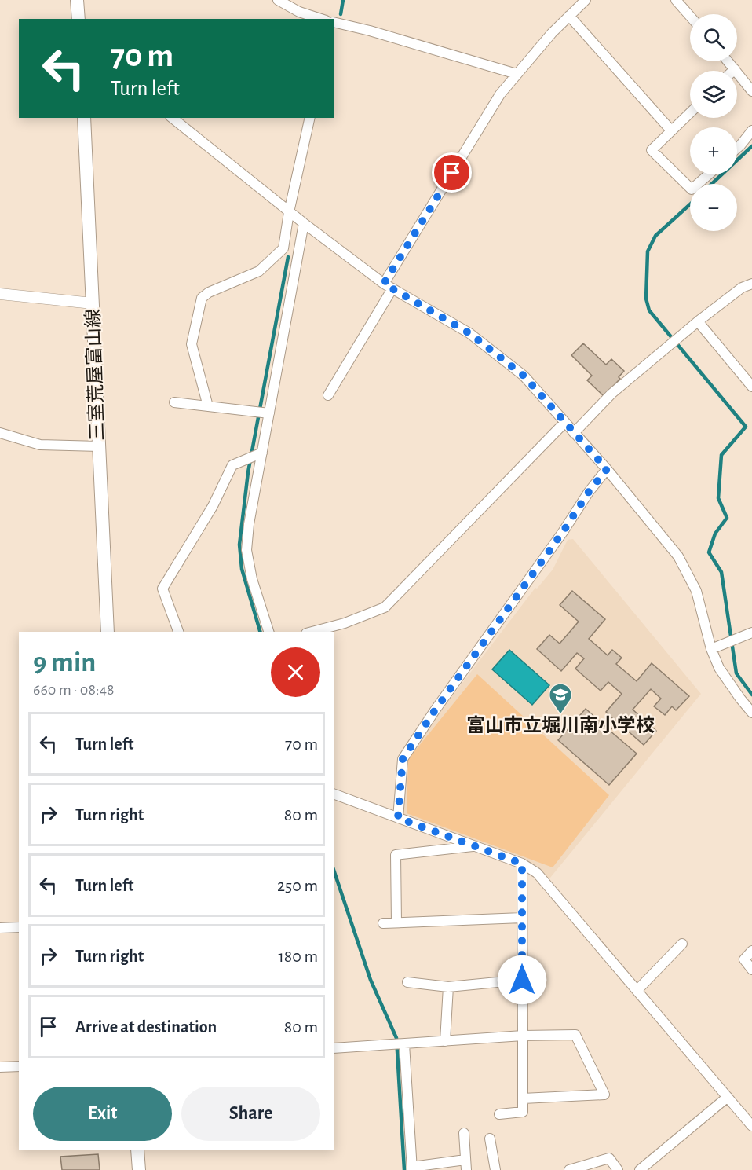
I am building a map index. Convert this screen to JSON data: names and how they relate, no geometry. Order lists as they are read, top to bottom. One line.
{"streets":{"main road":["三室荒屋富山線"]},"places":{"school or university":["富山市立堀川南小学校"]},"page":{"map_buttons":["+","−"],"turn":["70 m","Turn left"],"heading":["9 min","660 m · 08:48"],"list":[{"name":"Turn left","value":"70 m"},{"name":"Turn right","value":"80 m"},{"name":"Turn left","value":"250 m"},{"name":"Turn right","value":"180 m"},{"name":"Arrive at destination","value":"80 m"}],"buttons":["Exit","Share"]}}
